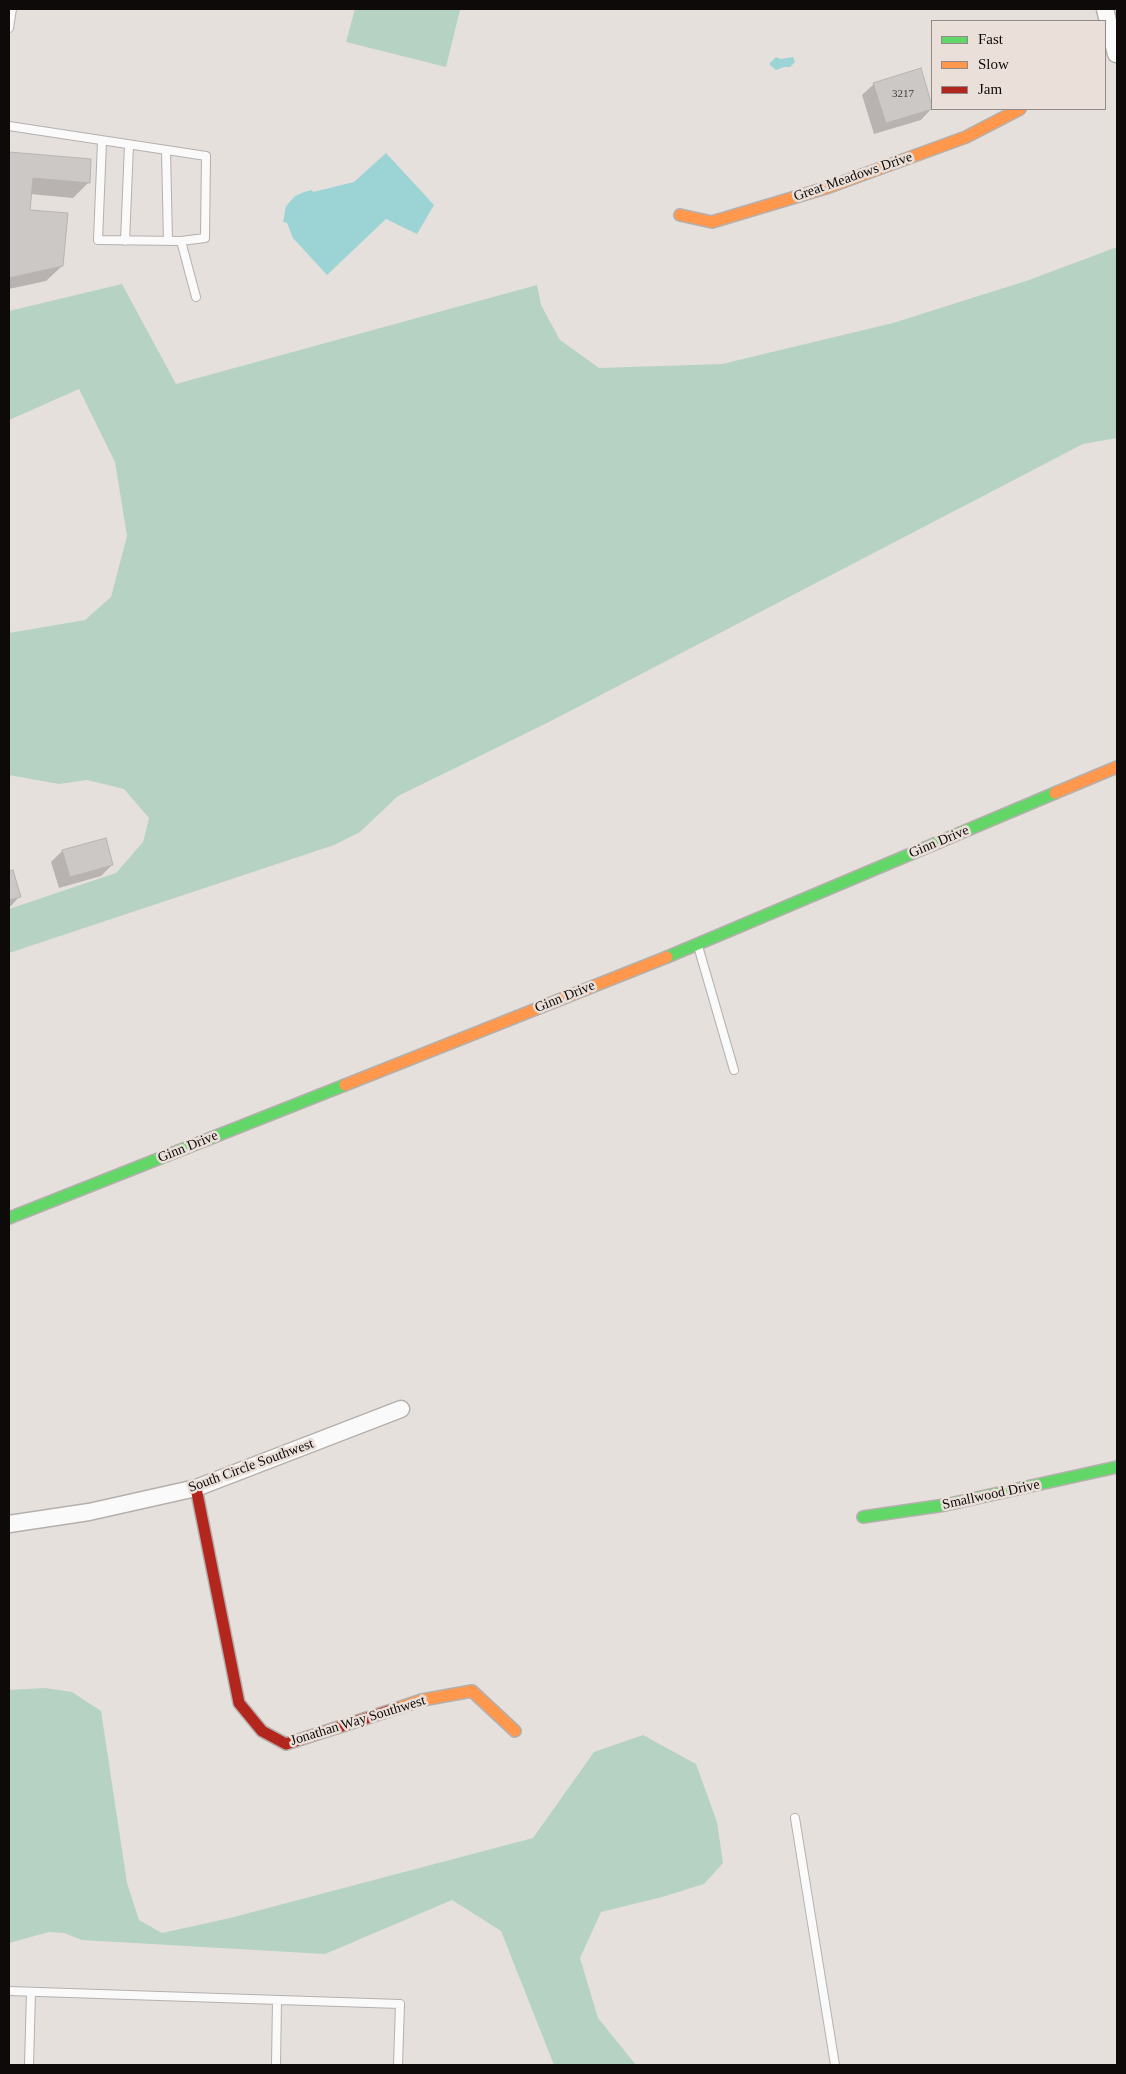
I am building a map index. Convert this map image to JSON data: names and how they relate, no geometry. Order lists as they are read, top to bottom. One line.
{"streets":{"street":["Great Meadows Drive","Ginn Drive","South Circle Southwest","Smallwood Drive","Jonathan Way Southwest"]},"crossings":[["South Circle Southwest","Jonathan Way Southwest"]],"house_numbers":["3217"],"legend":["Fast","Slow","Jam"]}
